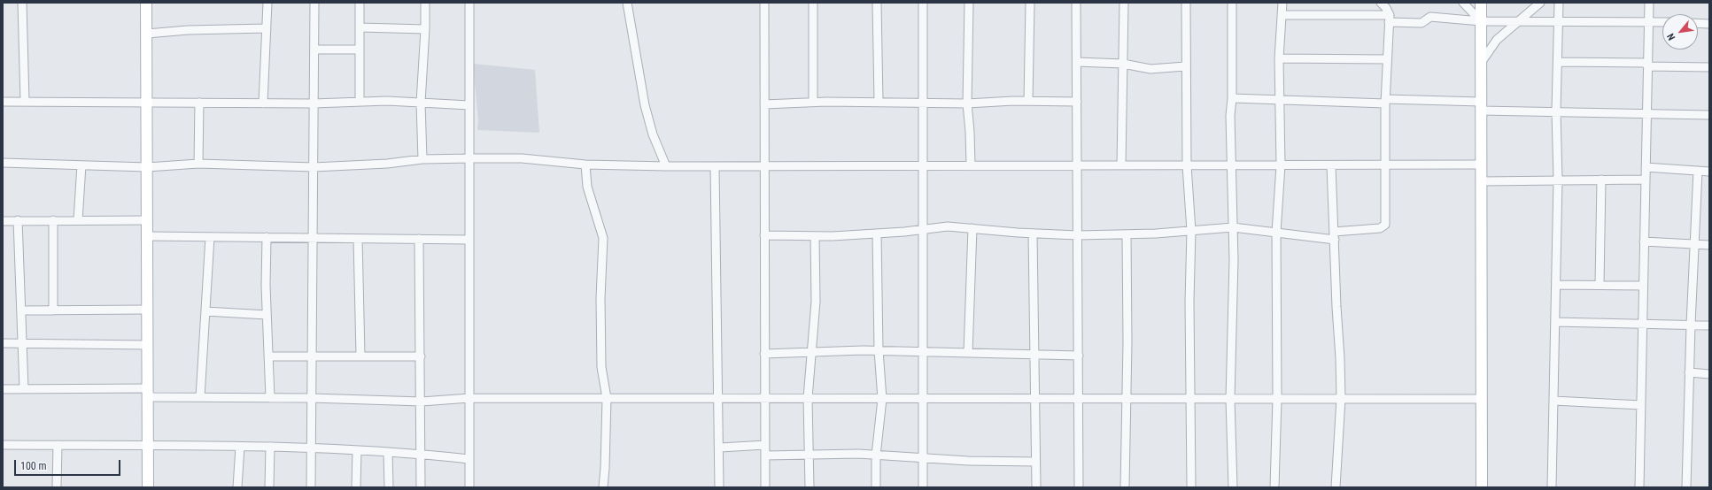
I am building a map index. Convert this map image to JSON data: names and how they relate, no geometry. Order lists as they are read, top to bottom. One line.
{"scale_bar":"100 m","north":"bottom left"}
